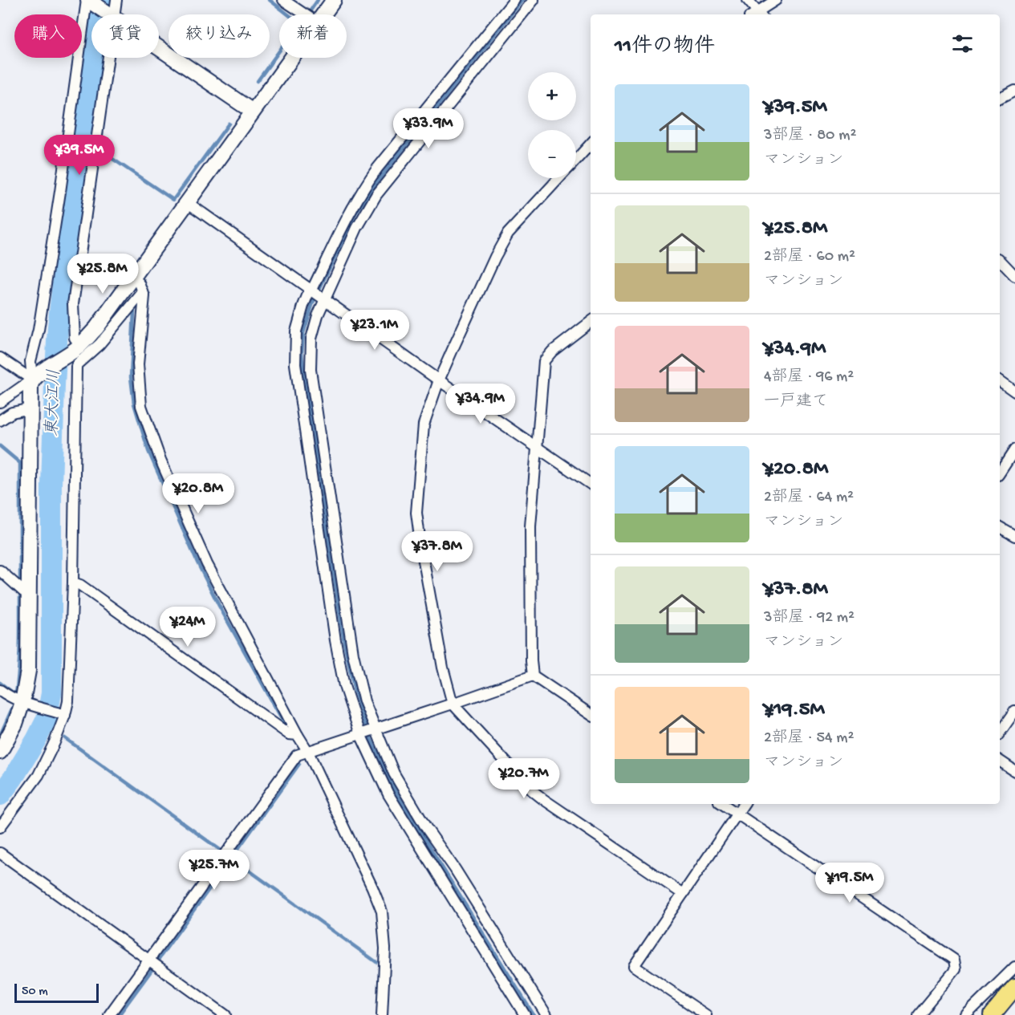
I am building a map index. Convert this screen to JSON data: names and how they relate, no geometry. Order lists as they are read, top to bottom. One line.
{"water":["東大江川"],"scale_bar":"50 m","page":{"chip":["購入","賃貸","絞り込み","新着"],"heading":"11件の物件","map_buttons":["+","−"],"list":[{"name":"¥39.5M","note":"3部屋 · 80 m² · マンション"},{"name":"¥25.8M","note":"2部屋 · 60 m² · マンション"},{"name":"¥34.9M","note":"4部屋 · 96 m² · 一戸建て"},{"name":"¥20.8M","note":"2部屋 · 64 m² · マンション"},{"name":"¥37.8M","note":"3部屋 · 92 m² · マンション"},{"name":"¥19.5M","note":"2部屋 · 54 m² · マンション"}],"price":["¥33.9M","¥39.5M","¥25.8M","¥23.1M","¥34.9M","¥20.8M","¥37.8M","¥24M","¥20.7M","¥25.7M","¥19.5M"],"scale":"50 m"}}
